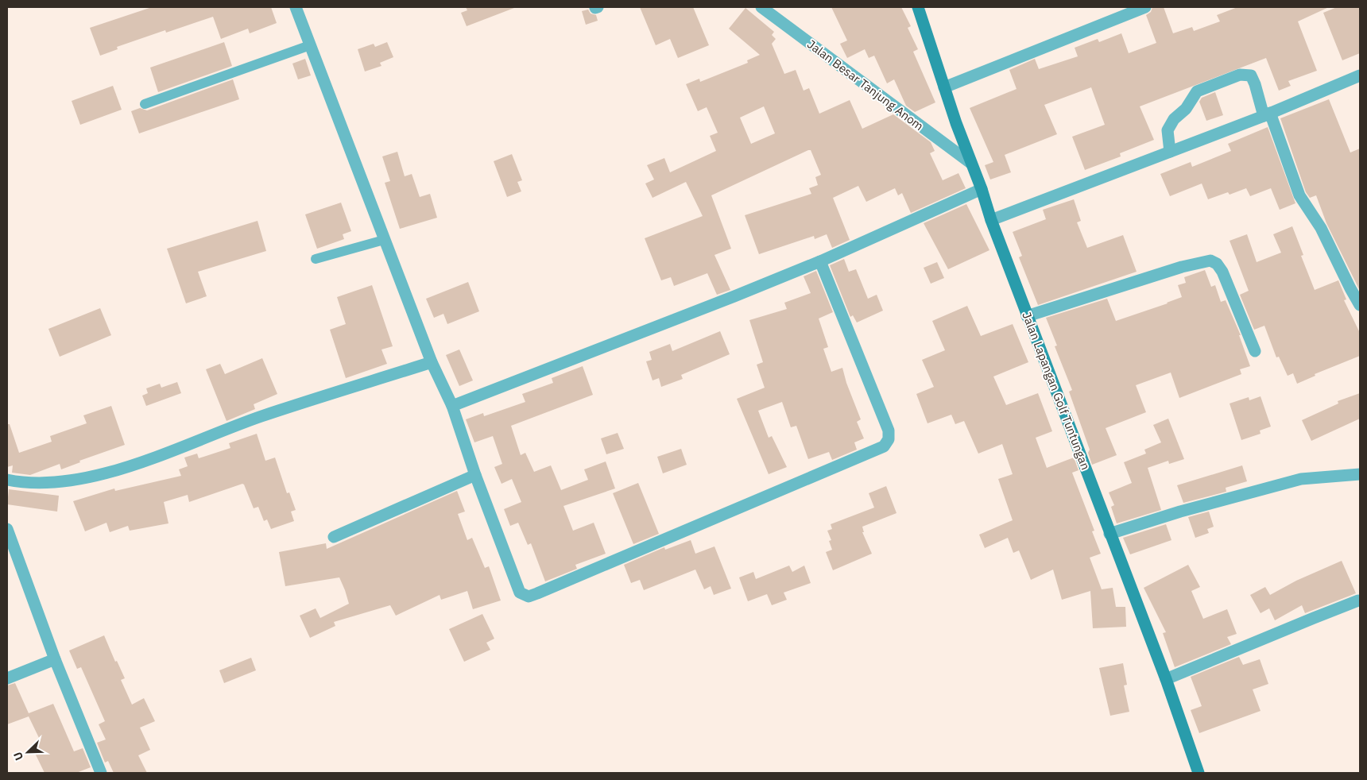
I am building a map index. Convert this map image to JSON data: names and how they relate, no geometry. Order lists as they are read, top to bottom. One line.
{"streets":{"street":["Jalan Besar Tanjung Anom","Jalan Lapangan Golf Tuntungan"]},"crossings":[["Jalan Besar Tanjung Anom","Jalan Lapangan Golf Tuntungan"]],"north":"bottom left"}
